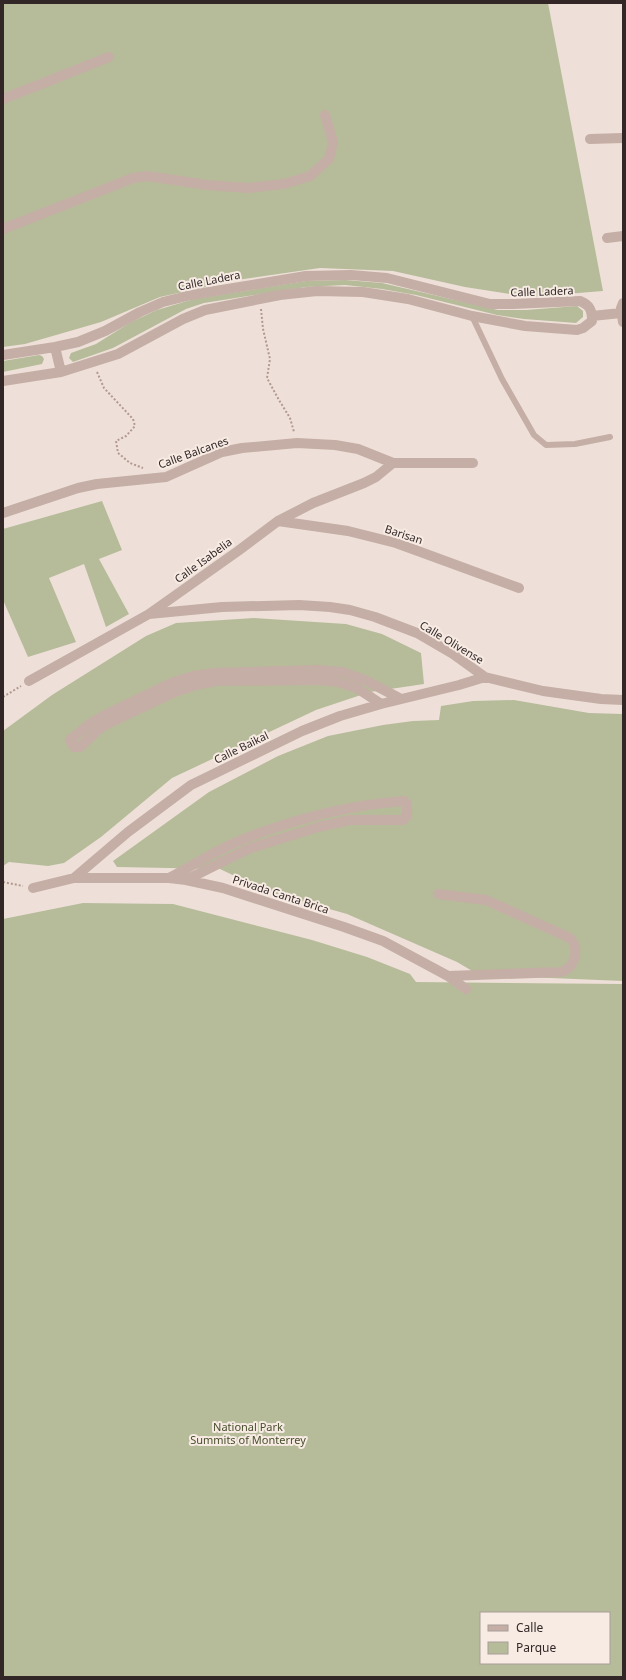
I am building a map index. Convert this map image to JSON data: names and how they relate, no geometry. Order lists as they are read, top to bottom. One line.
{"streets":{"street":["Calle Ladera","Calle Balcanes","Barisan","Calle Isabelia","Calle Olivense","Calle Baikal","Privada Canta Brica"]},"crossings":[["Calle Balcanes","Calle Isabelia"],["Barisan","Calle Isabelia"],["Calle Isabelia","Calle Olivense"],["Calle Olivense","Calle Baikal"],["Calle Baikal","Privada Canta Brica"]],"parks":["National Park Summits of Monterrey"],"legend":["Calle","Parque"]}
